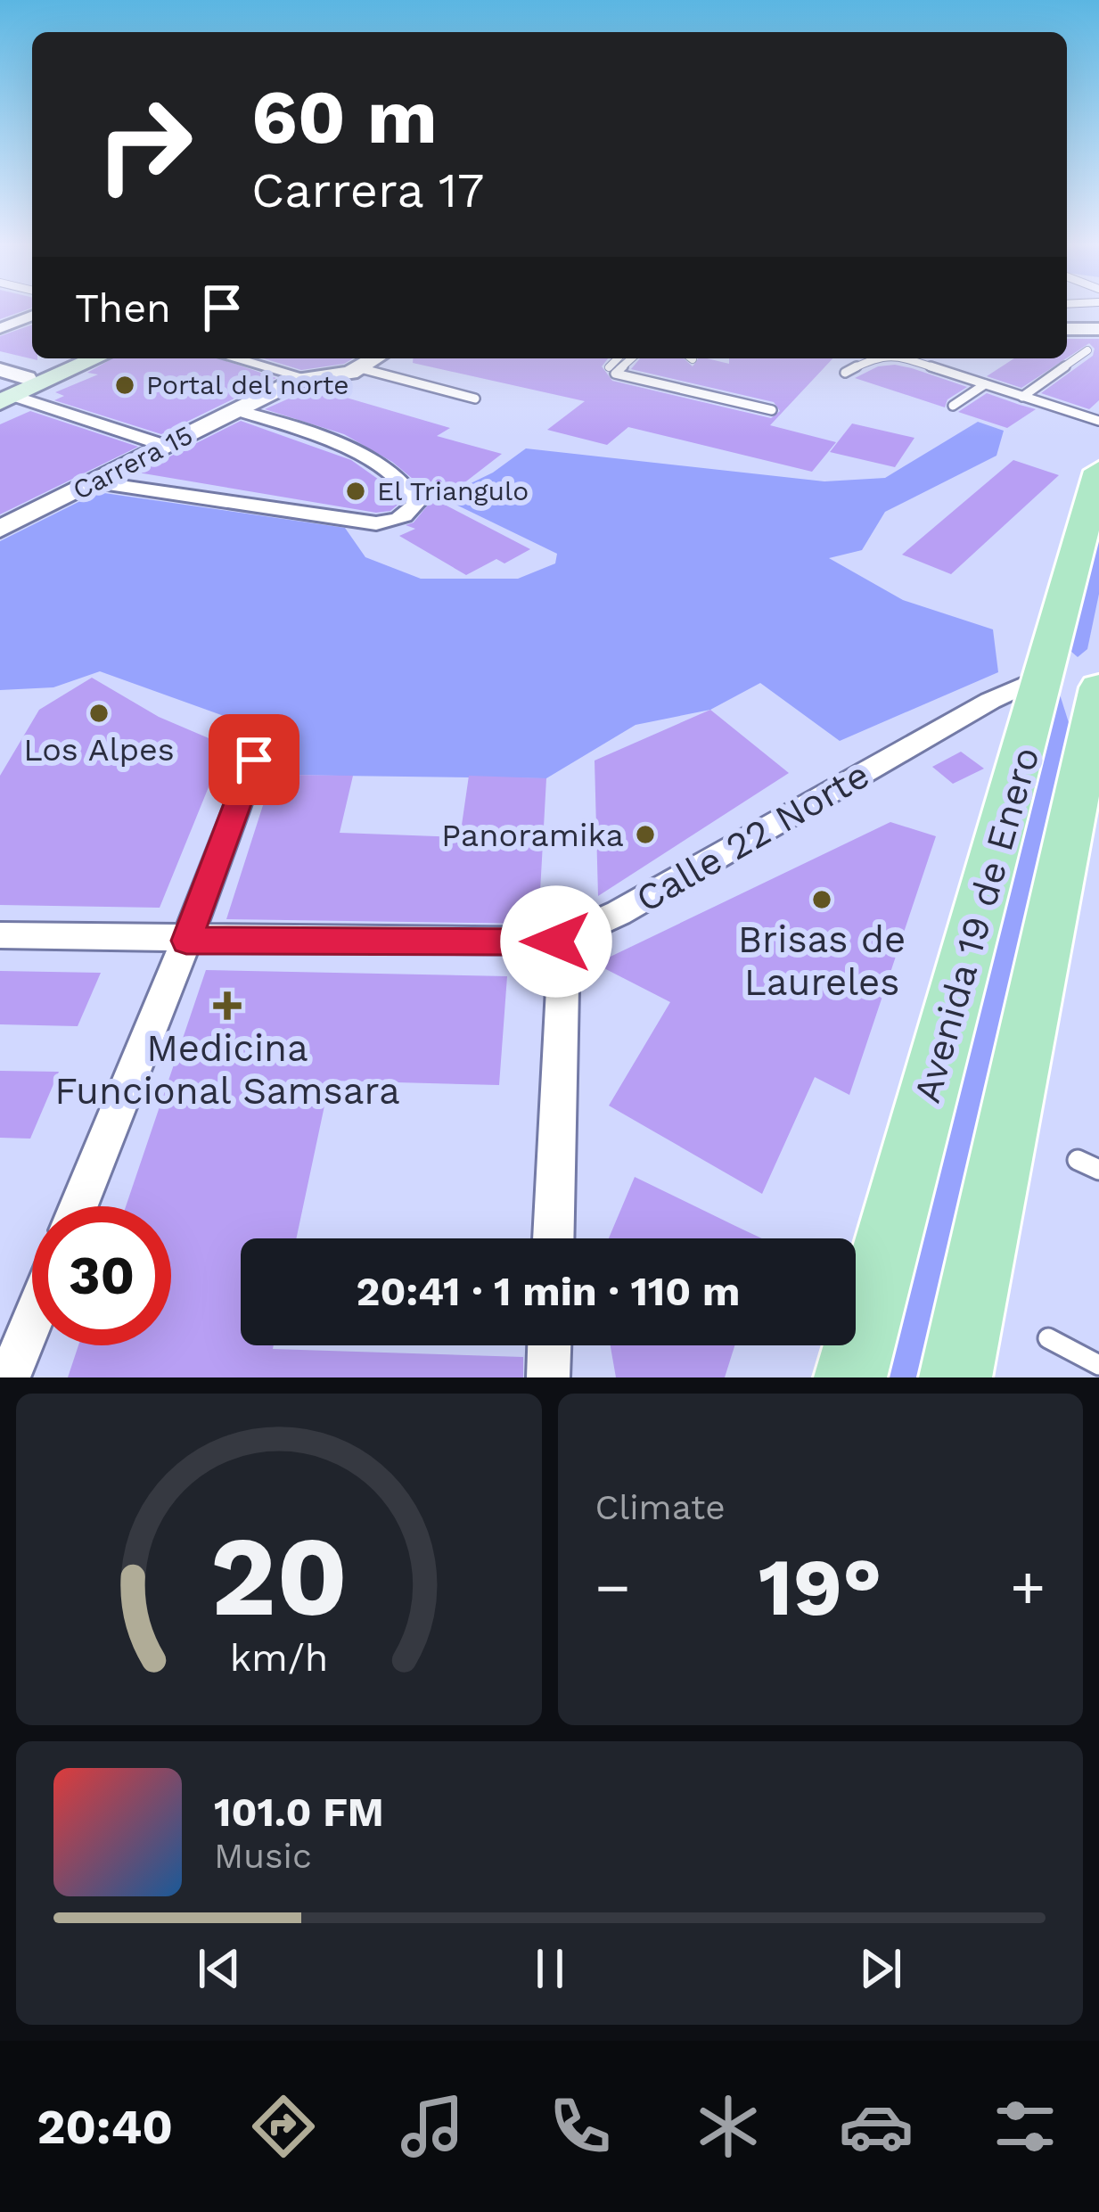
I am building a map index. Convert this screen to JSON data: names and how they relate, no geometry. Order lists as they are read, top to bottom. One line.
{"streets":{"main road":["Avenida 19 de Enero"],"street":["Carrera 15","Calle 22 Norte"]},"crossings":[["Calle 22 Norte","Avenida 19 de Enero"]],"places":{"other":["Portal del norte","El Triangulo","Los Alpes","Panoramika","Brisas de Laureles"],"health":["Medicina Funcional Samsara"]},"page":{"turn":["60 m","Carrera 17"],"then":"Then","limit":"30","trip":"20:41 · 1 min · 110 m","tile":"Climate","heat":["−","19°","+"],"song":["101.0 FM","Music"],"tabs":"20:40","gauge":["20","km/h"]}}
